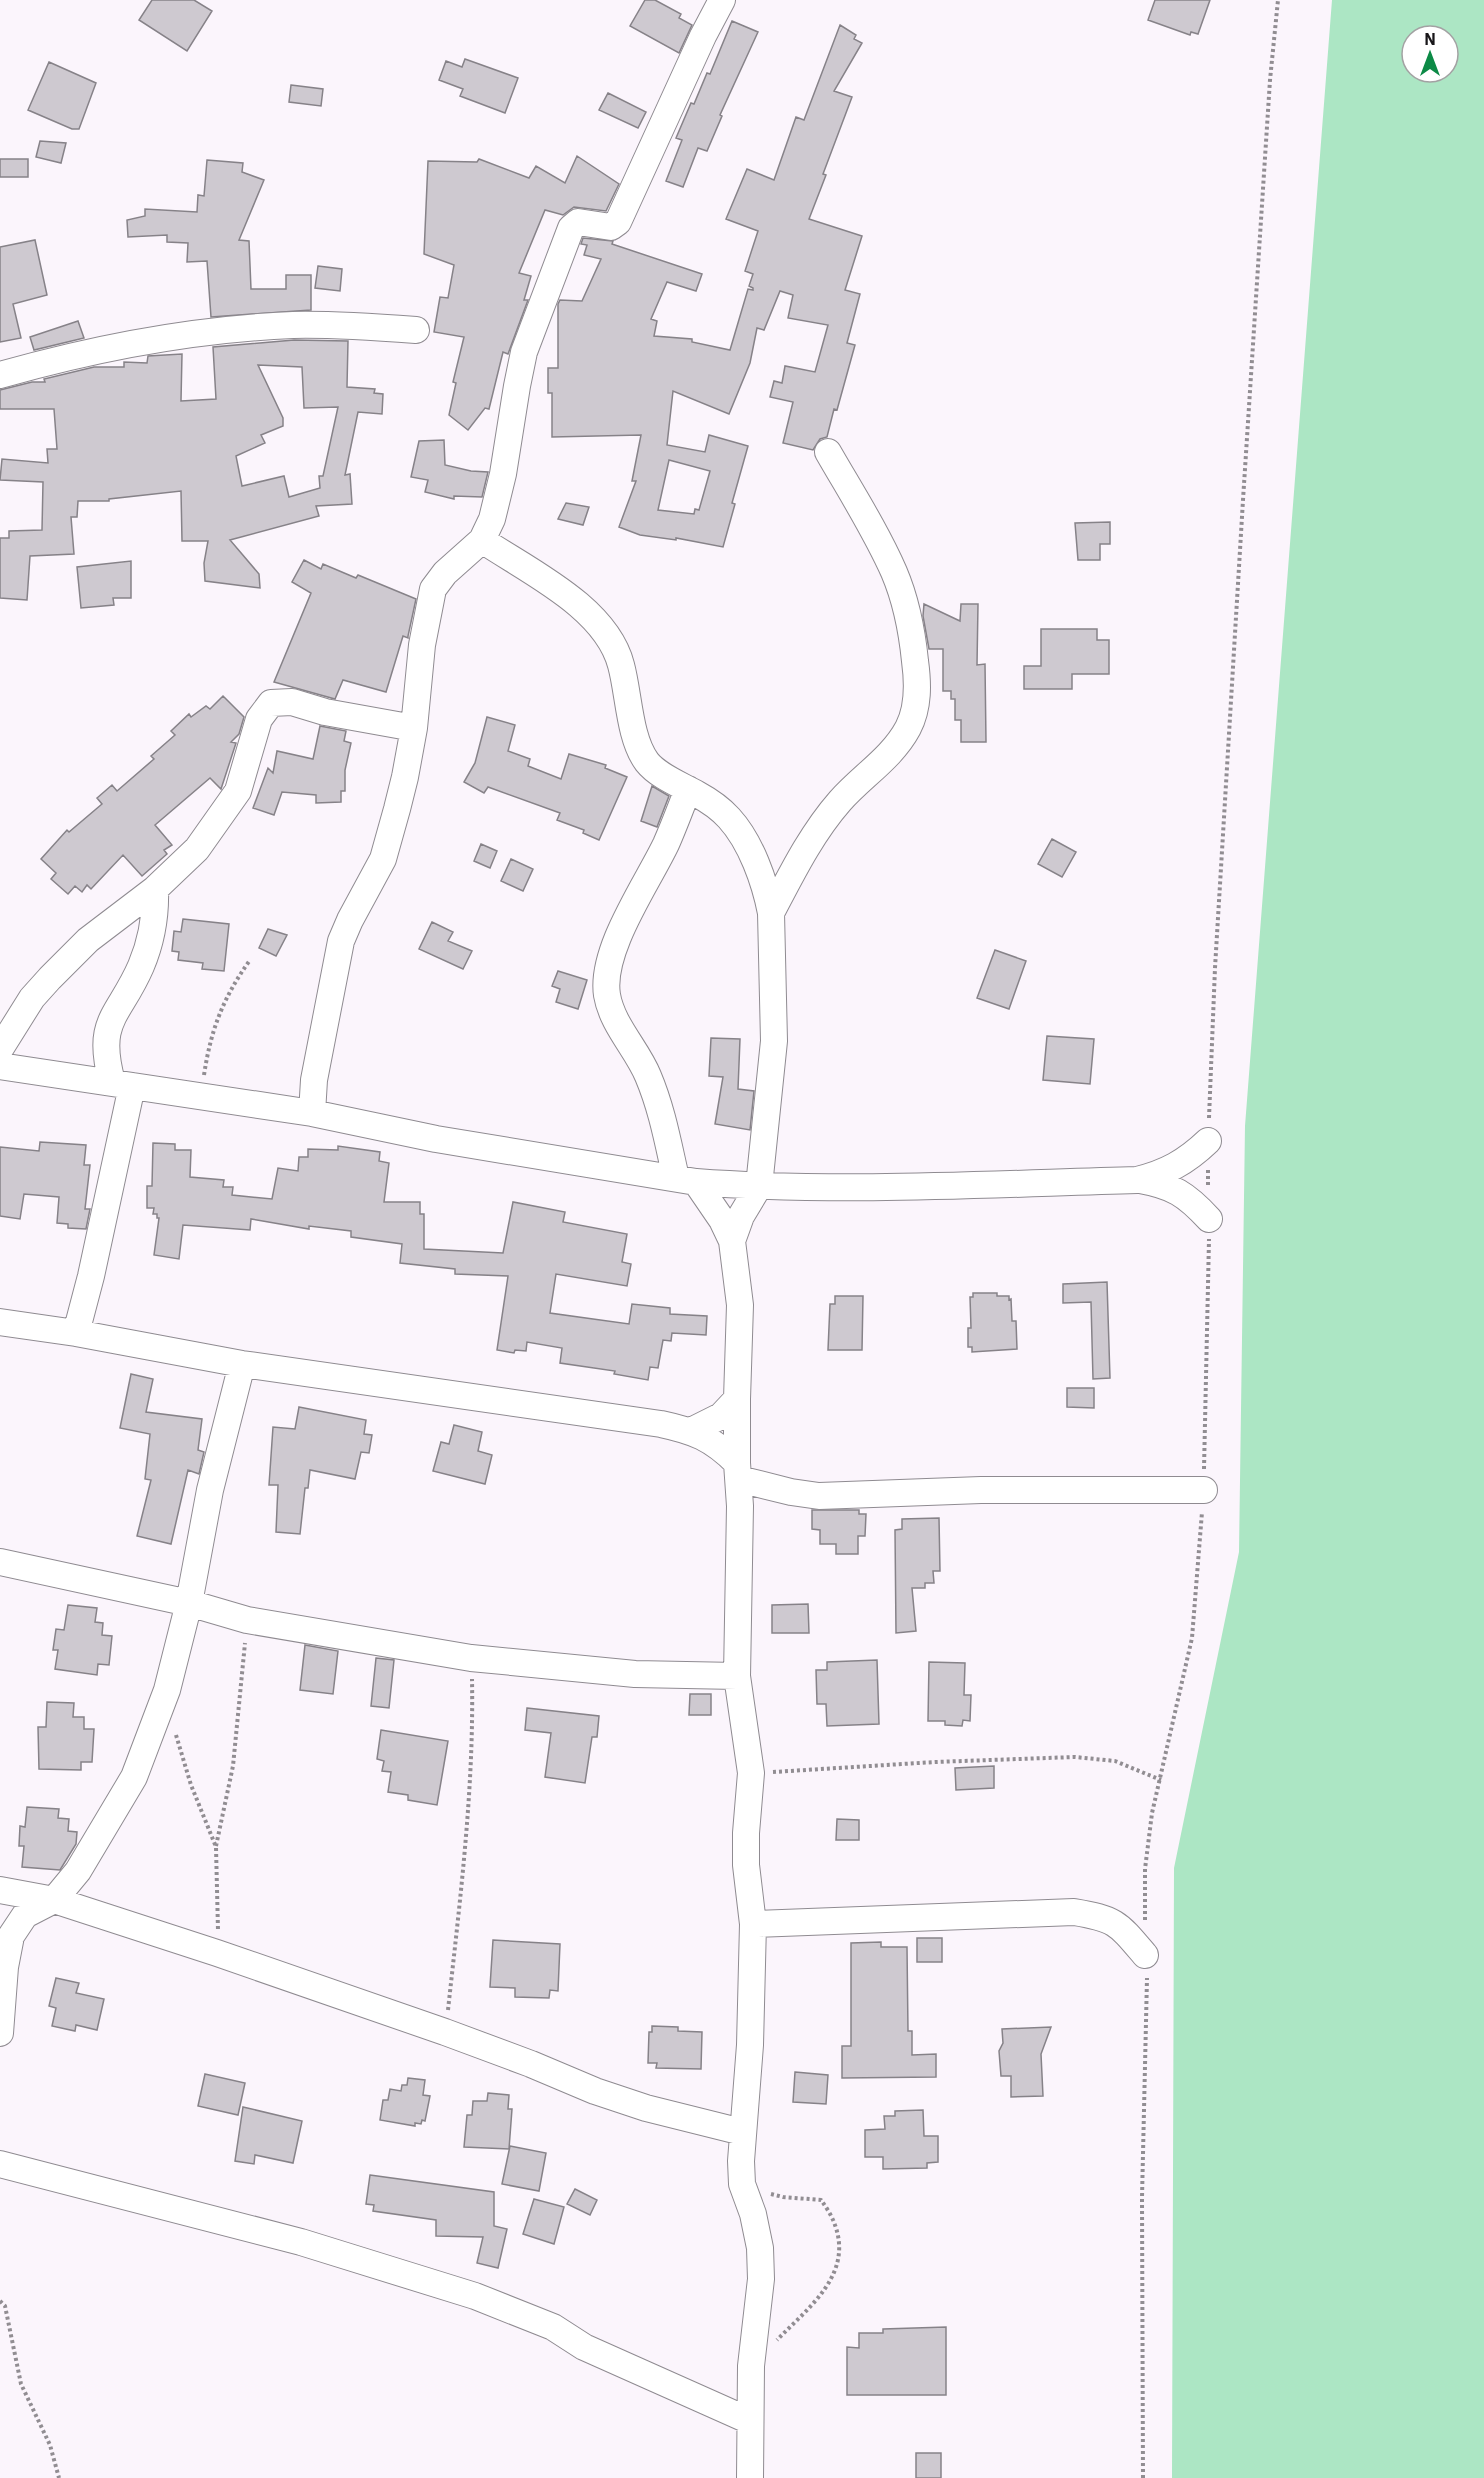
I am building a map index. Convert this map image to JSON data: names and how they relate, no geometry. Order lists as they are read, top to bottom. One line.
{"north":"top"}
